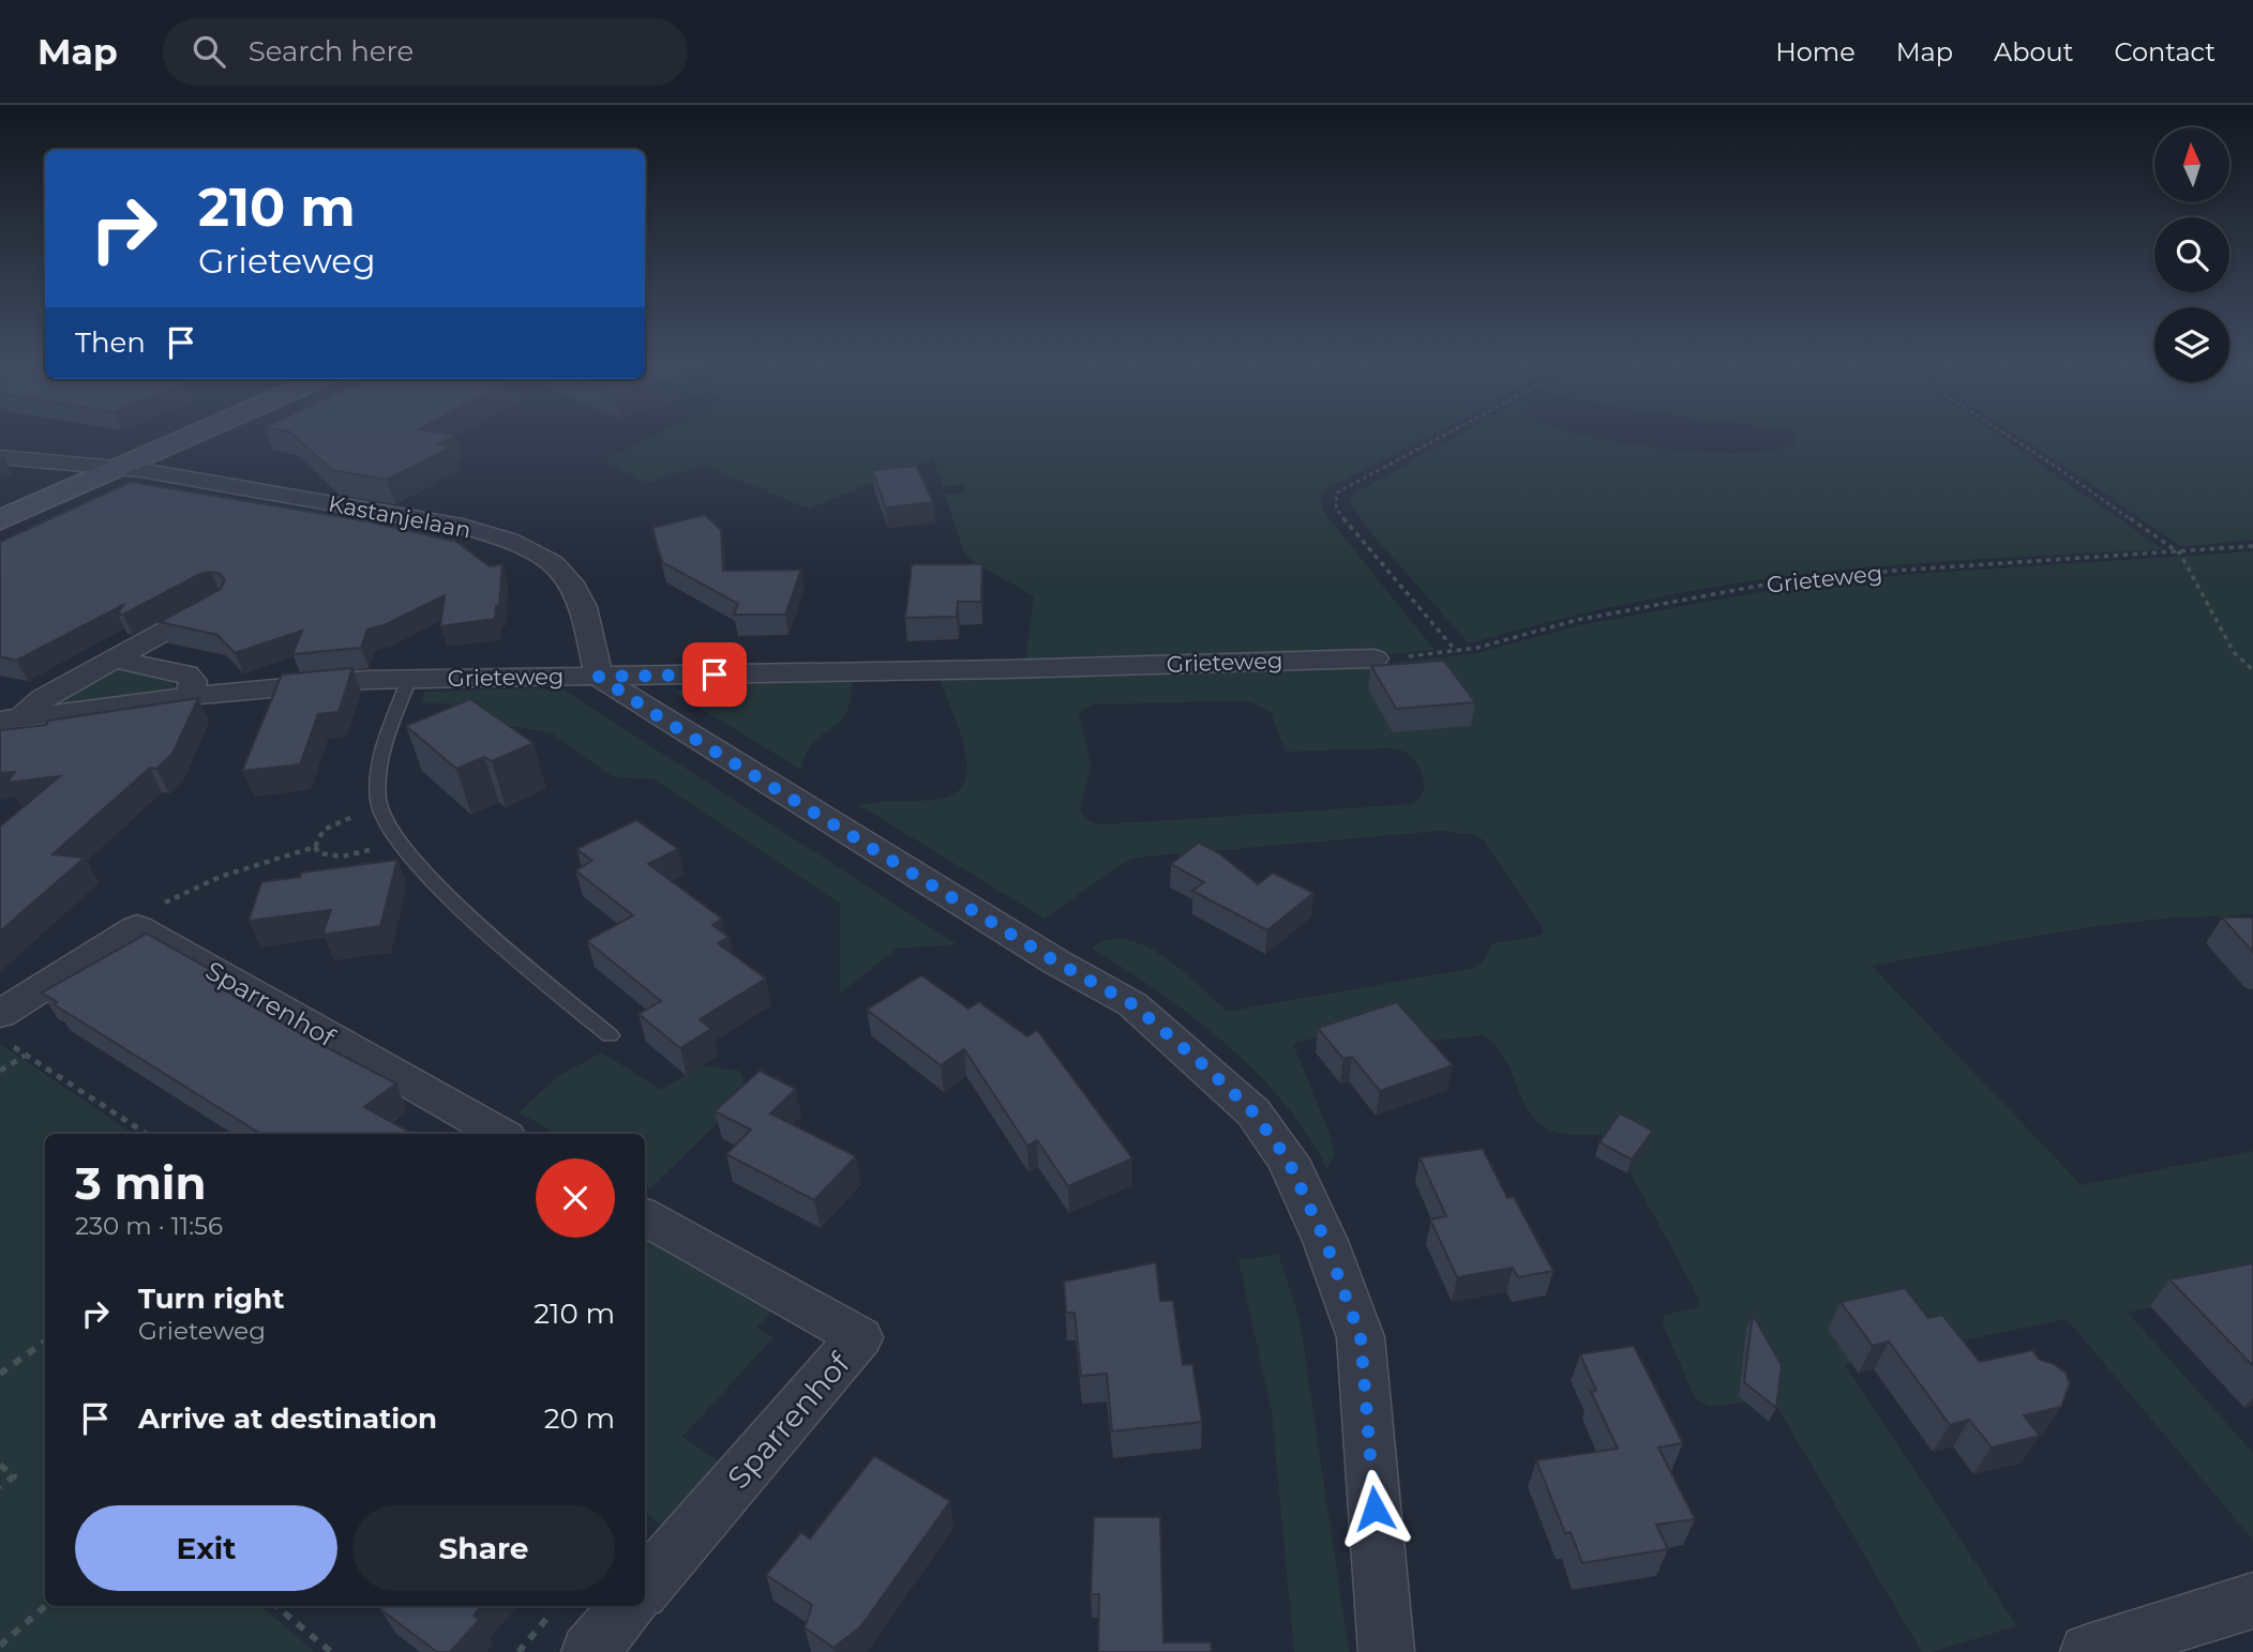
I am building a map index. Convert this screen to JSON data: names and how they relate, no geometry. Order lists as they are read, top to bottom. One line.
{"streets":{"street":["Kastanjelaan","Grieteweg","Sparrenhof"]},"crossings":[["Kastanjelaan","Grieteweg"]],"north":"top","page":{"header":"Map","search":"Search here","nav":["Home","Map","About","Contact"],"turn":["210 m","Grieteweg"],"then":"Then","heading":["3 min","230 m · 11:56"],"list":[{"name":"Turn right","note":"Grieteweg","value":"210 m"},{"name":"Arrive at destination","value":"20 m"}],"buttons":["Exit","Share"]}}
